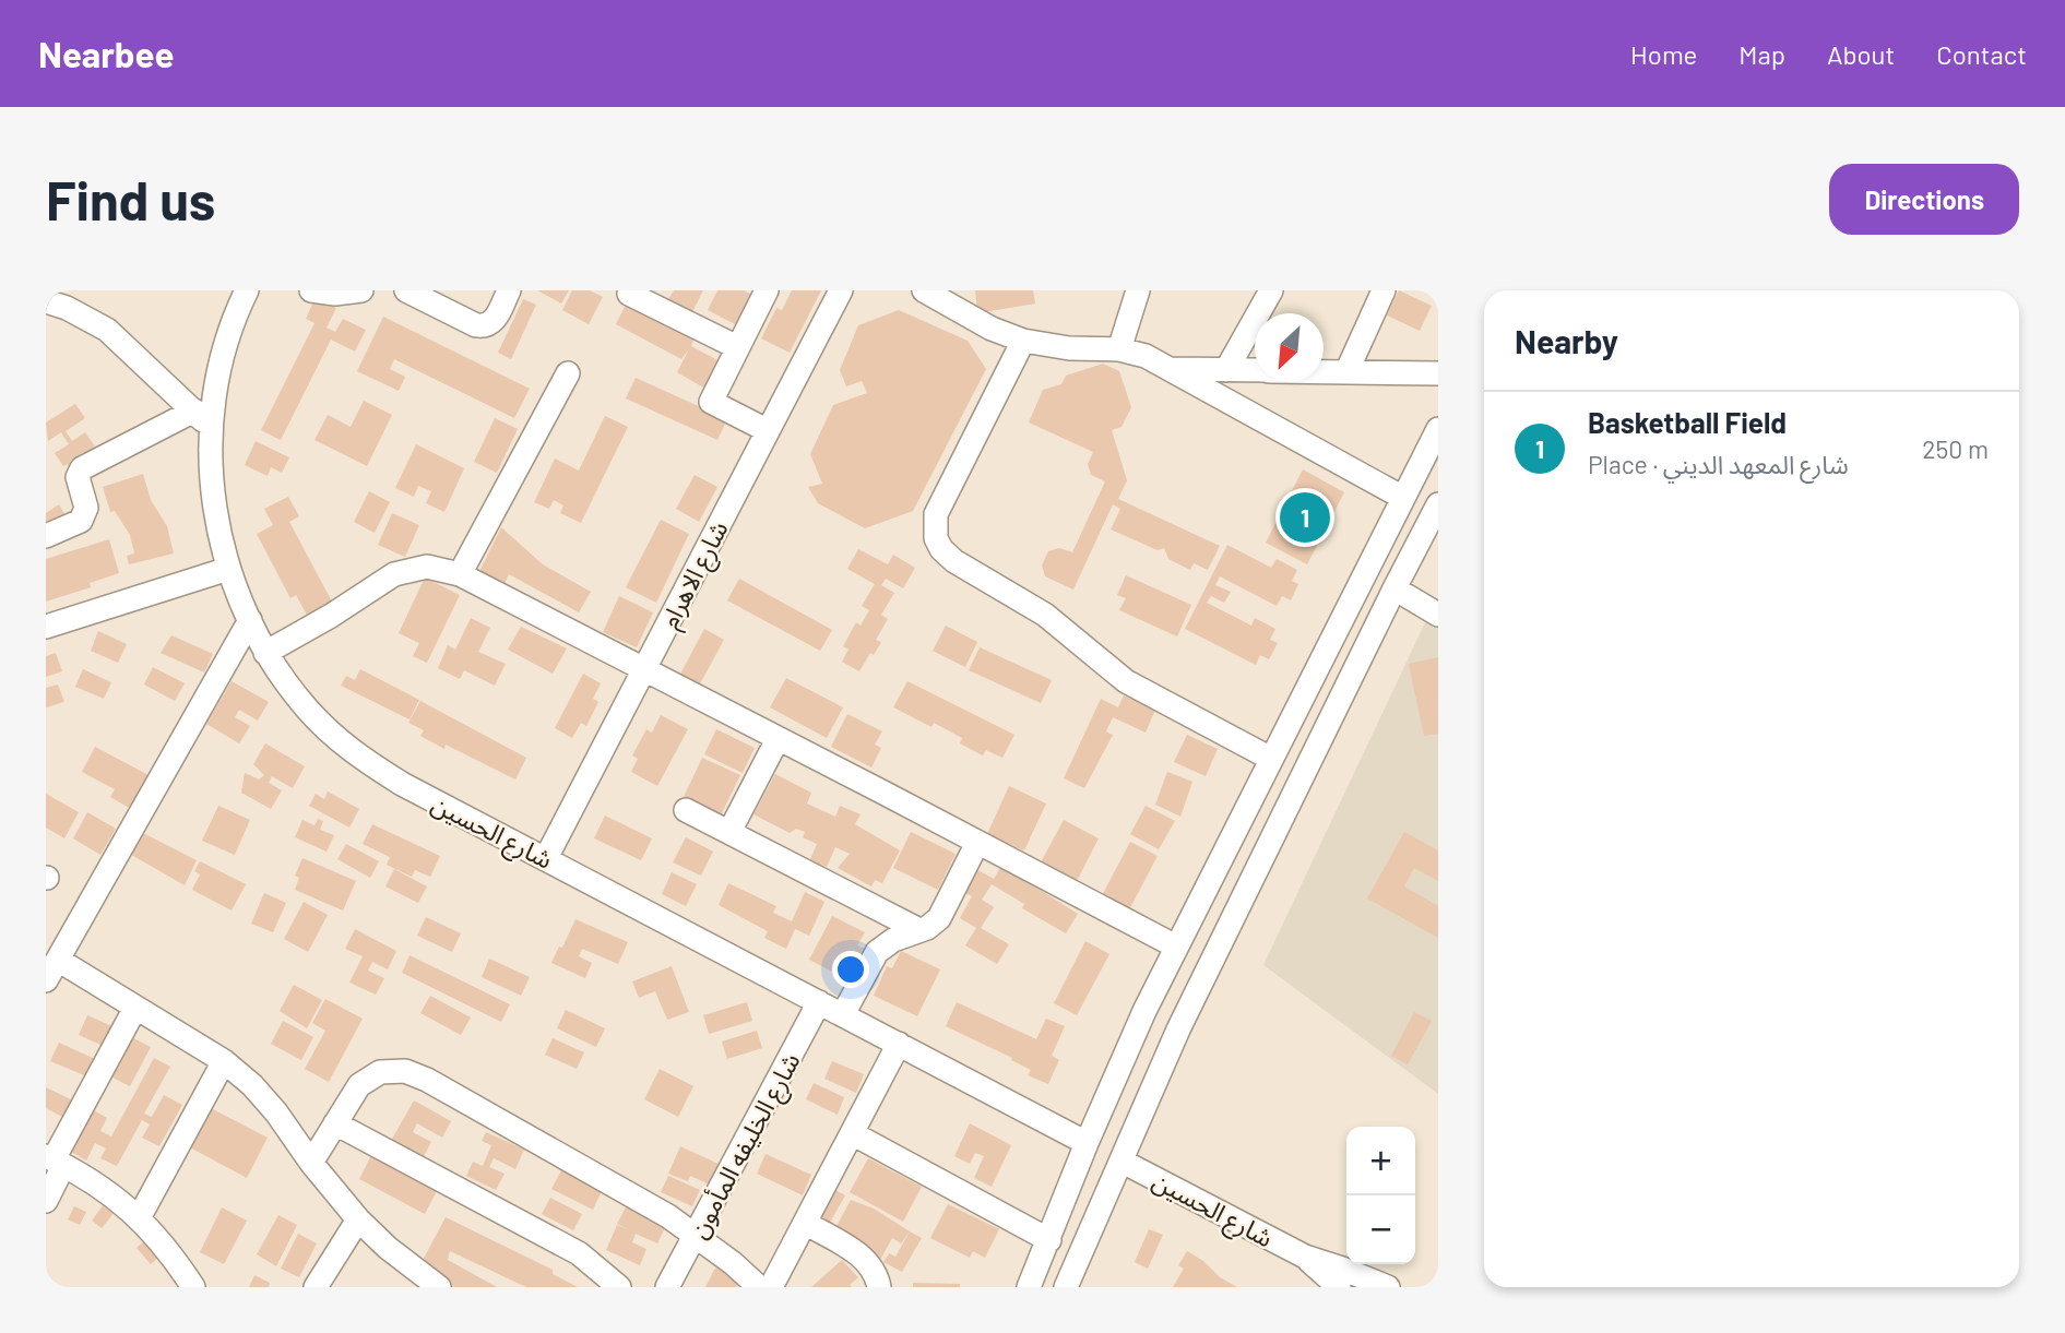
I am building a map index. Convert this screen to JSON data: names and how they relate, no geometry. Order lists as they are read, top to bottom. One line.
{"streets":{"street":["شارع الاهرام","شارع الحسين","شارع الخليفه المأمون"]},"crossings":[["شارع الاهرام","شارع الحسين"],["شارع الحسين","شارع الخليفه المأمون"]],"north":"bottom left","page":{"header":"Nearbee","nav":["Home","Map","About","Contact"],"buttons":"Directions","title":"Find us","heading":"Nearby","list":[{"mark":"1","name":"Basketball Field","note":"Place · شارع المعهد الديني","value":"250 m"}],"pins":"1","map_buttons":["+","−"]}}
